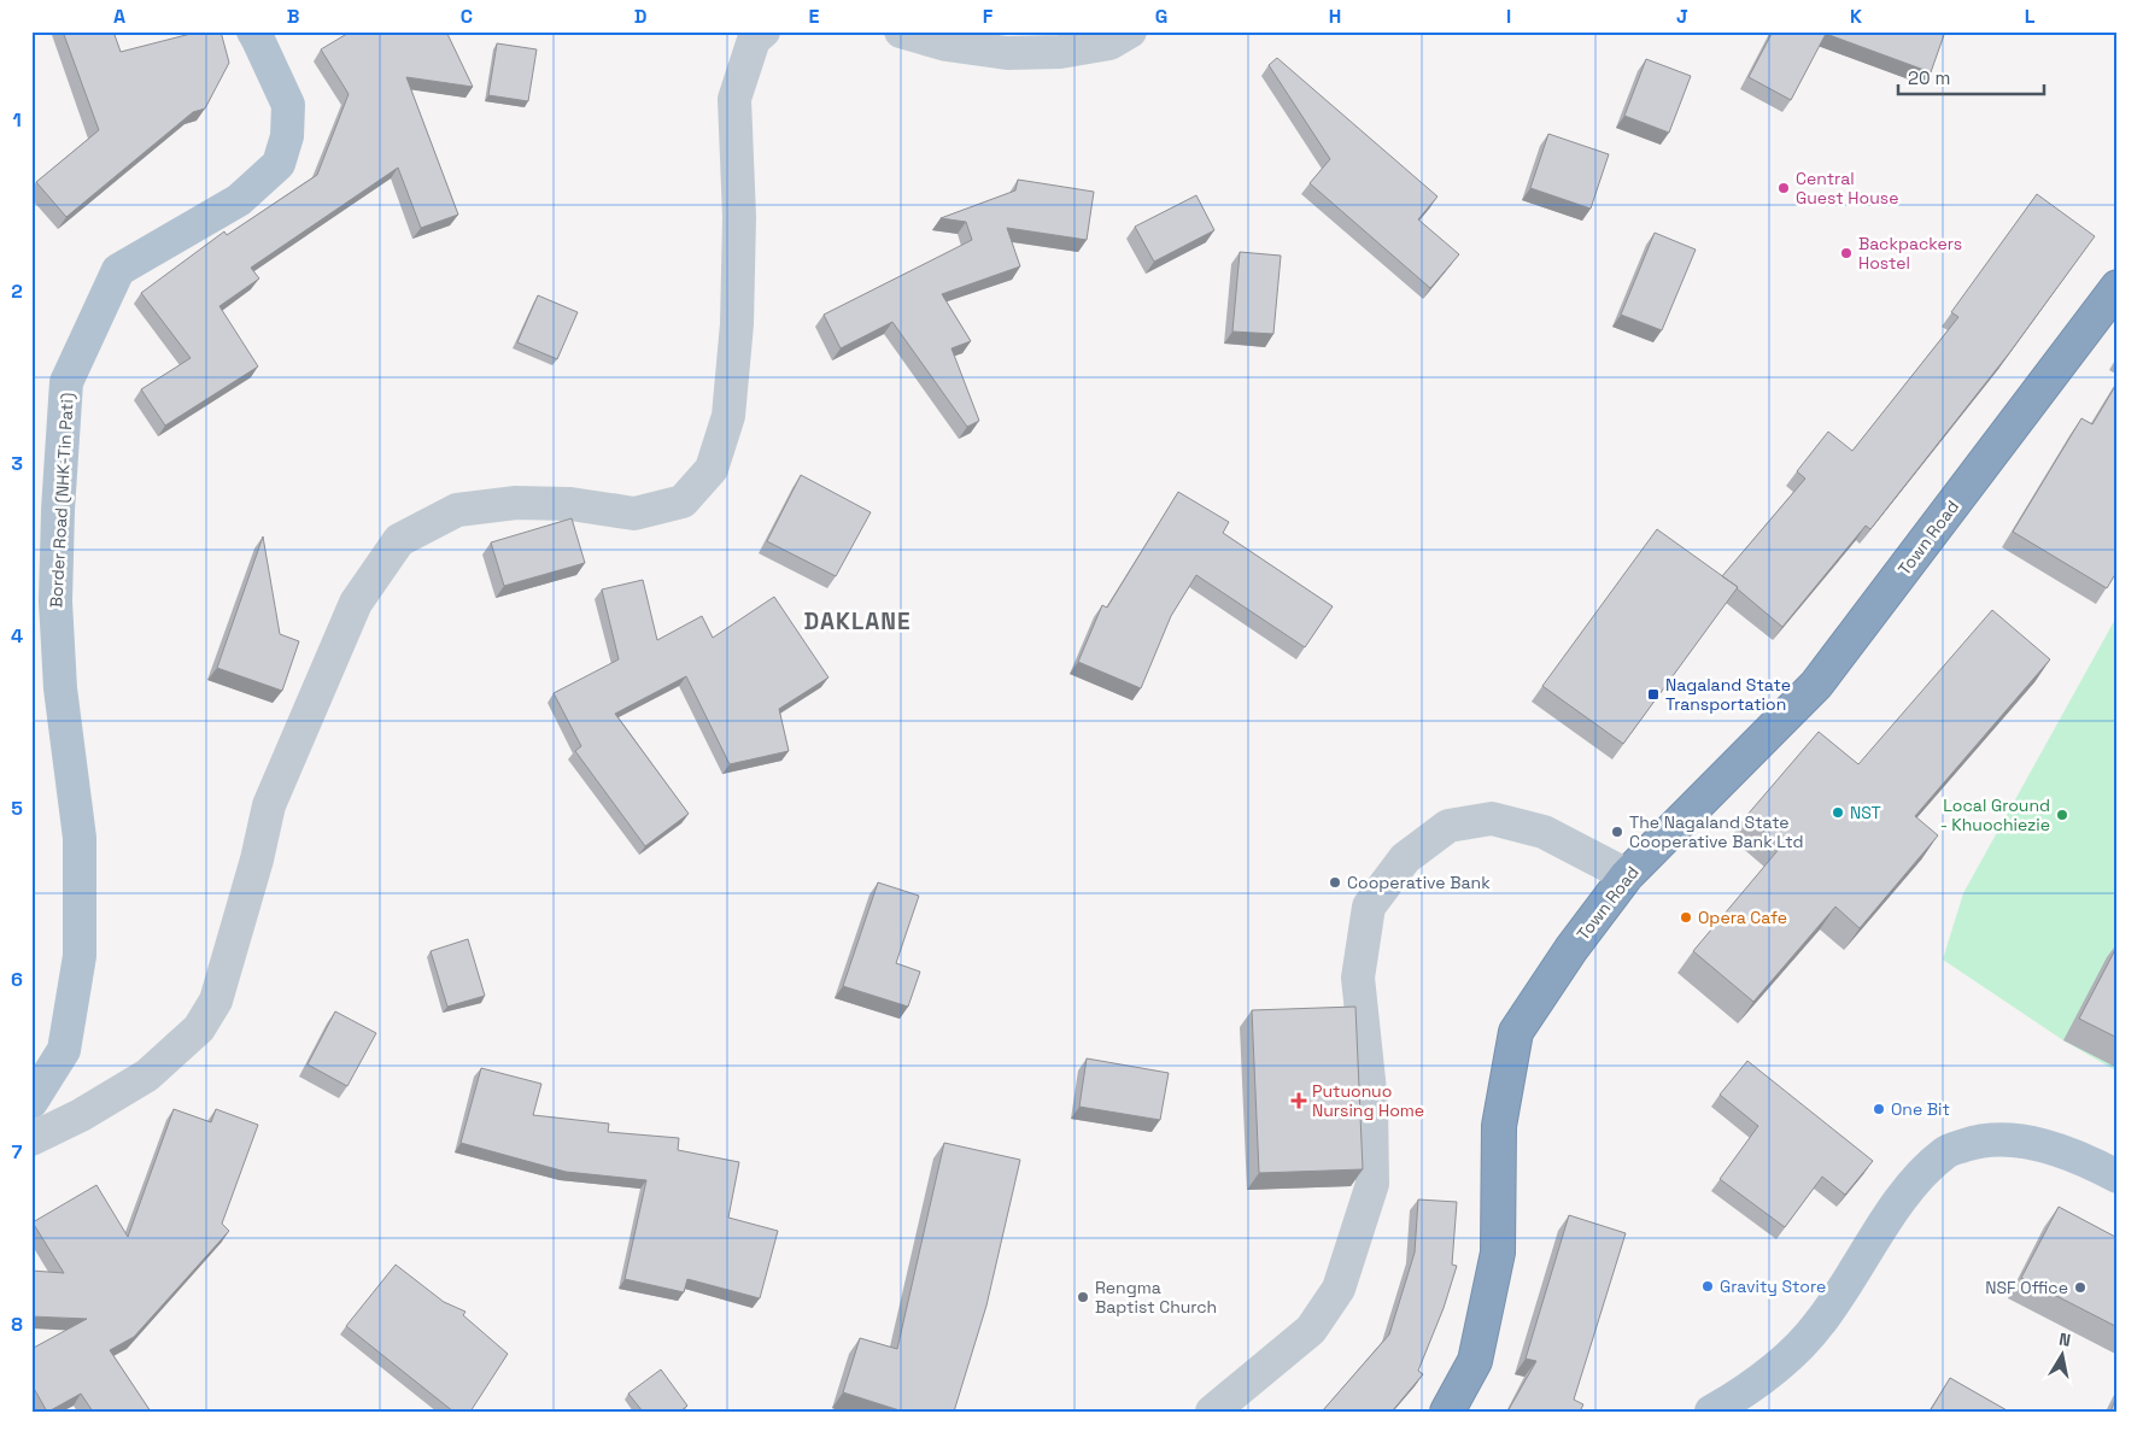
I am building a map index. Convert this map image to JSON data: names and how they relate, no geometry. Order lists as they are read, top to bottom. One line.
{"streets":{"highway":["Town Road"],"main road":["Border Road (NHK-Tin Pati)"]},"districts":["DAKLANE"],"places":{"other":["Central Guest House","Backpackers Hostel","NST","Local Ground - Khuochiezie","The Nagaland State Cooperative Bank Ltd","Cooperative Bank","Opera Cafe","One Bit","Gravity Store","NSF Office","Rengma Baptist Church"],"transit":["Nagaland State Transportation"],"health":["Putuonuo Nursing Home"]},"scale_bar":"20 m","north":"top","grid":{"columns":["A","B","C","D","E","F","G","H","I","J","K","L"],"rows":["1","2","3","4","5","6","7","8"]}}
